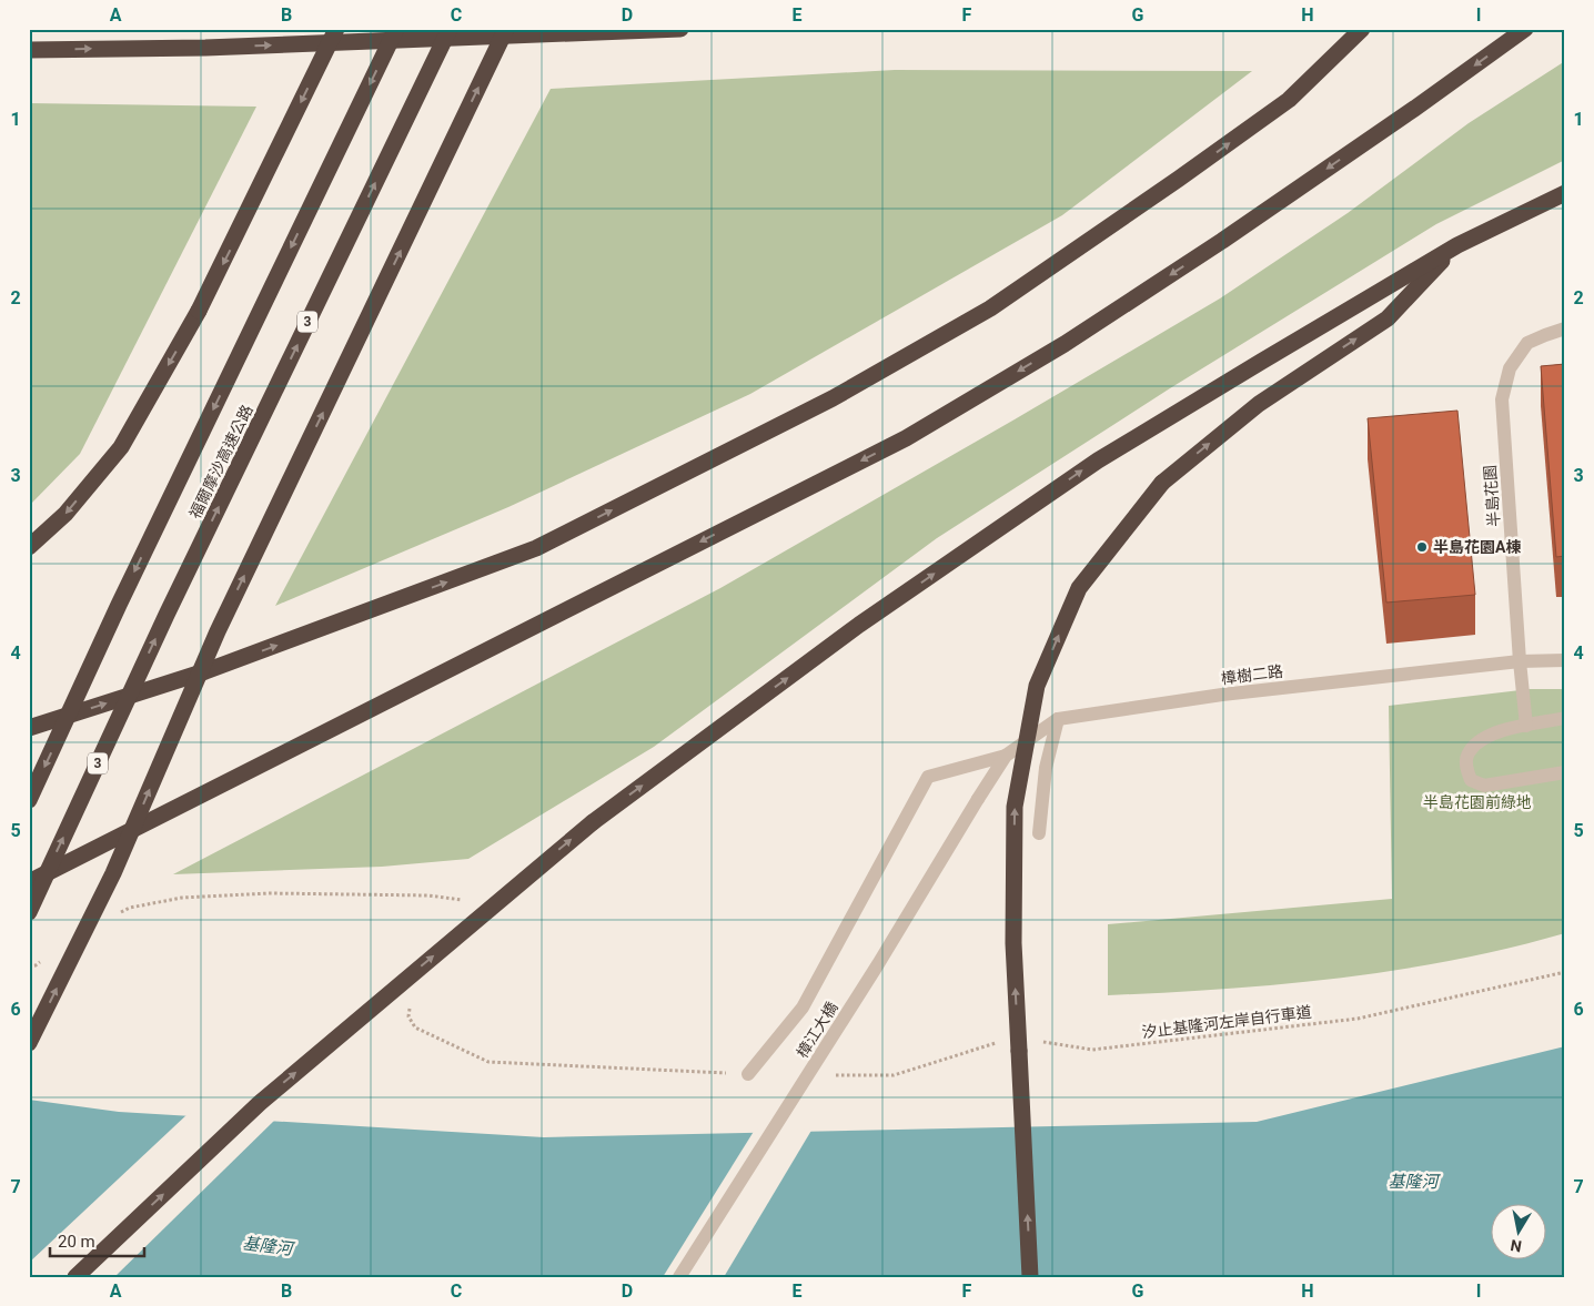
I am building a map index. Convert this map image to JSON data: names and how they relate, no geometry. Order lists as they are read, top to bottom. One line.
{"streets":{"highway":["3","福爾摩沙高速公路"],"street":["半島花園","樟樹二路","樟江大橋"],"path":["汐止基隆河左岸自行車道"]},"crossings":[["半島花園","樟樹二路"],["樟樹二路","樟江大橋"]],"water":["基隆河"],"parks":["半島花園前綠地"],"places":["半島花園A棟"],"scale_bar":"20 m","north":"bottom","grid":{"columns":["A","B","C","D","E","F","G","H","I"],"rows":["1","2","3","4","5","6","7"]}}
